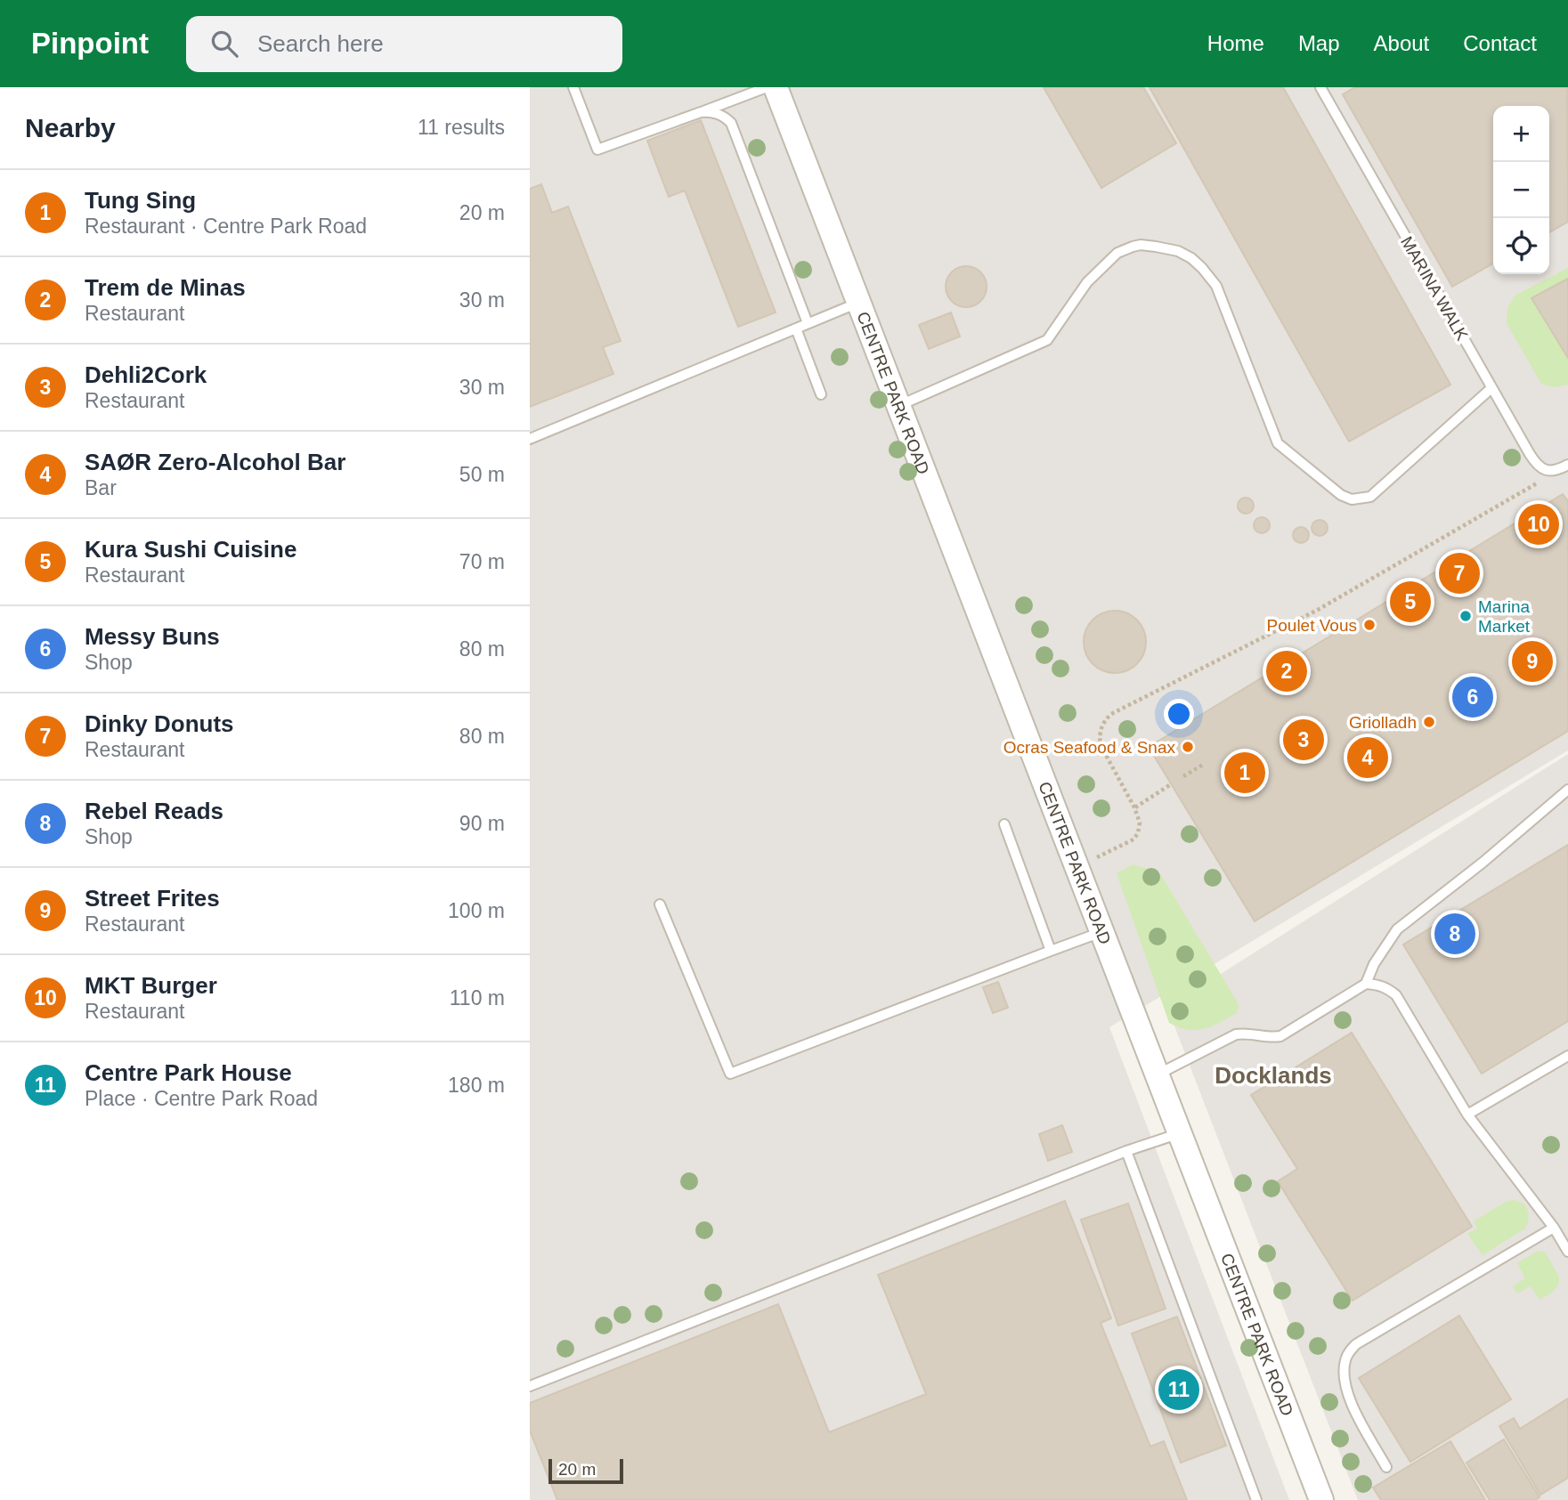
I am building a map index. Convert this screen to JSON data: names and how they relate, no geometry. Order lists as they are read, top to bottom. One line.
{"streets":{"street":["CENTRE PARK ROAD"],"lane":["MARINA WALK"]},"districts":["Docklands"],"places":["Marina Market","Poulet Vous","Griolladh","Ocras Seafood & Snax"],"scale_bar":"20 m","page":{"header":"Pinpoint","search":"Search here","nav":["Home","Map","About","Contact"],"heading":["Nearby","11 results"],"map_buttons":["+","−"],"list":[{"mark":"1","name":"Tung Sing","note":"Restaurant · Centre Park Road","value":"20 m"},{"mark":"2","name":"Trem de Minas","note":"Restaurant","value":"30 m"},{"mark":"3","name":"Dehli2Cork","note":"Restaurant","value":"30 m"},{"mark":"4","name":"SAØR Zero-Alcohol Bar","note":"Bar","value":"50 m"},{"mark":"5","name":"Kura Sushi Cuisine","note":"Restaurant","value":"70 m"},{"mark":"6","name":"Messy Buns","note":"Shop","value":"80 m"},{"mark":"7","name":"Dinky Donuts","note":"Restaurant","value":"80 m"},{"mark":"8","name":"Rebel Reads","note":"Shop","value":"90 m"},{"mark":"9","name":"Street Frites","note":"Restaurant","value":"100 m"},{"mark":"10","name":"MKT Burger","note":"Restaurant","value":"110 m"},{"mark":"11","name":"Centre Park House","note":"Place · Centre Park Road","value":"180 m"}],"pins":["10","7","5","9","2","6","3","4","1","8","11"],"scale":"20 m"}}
